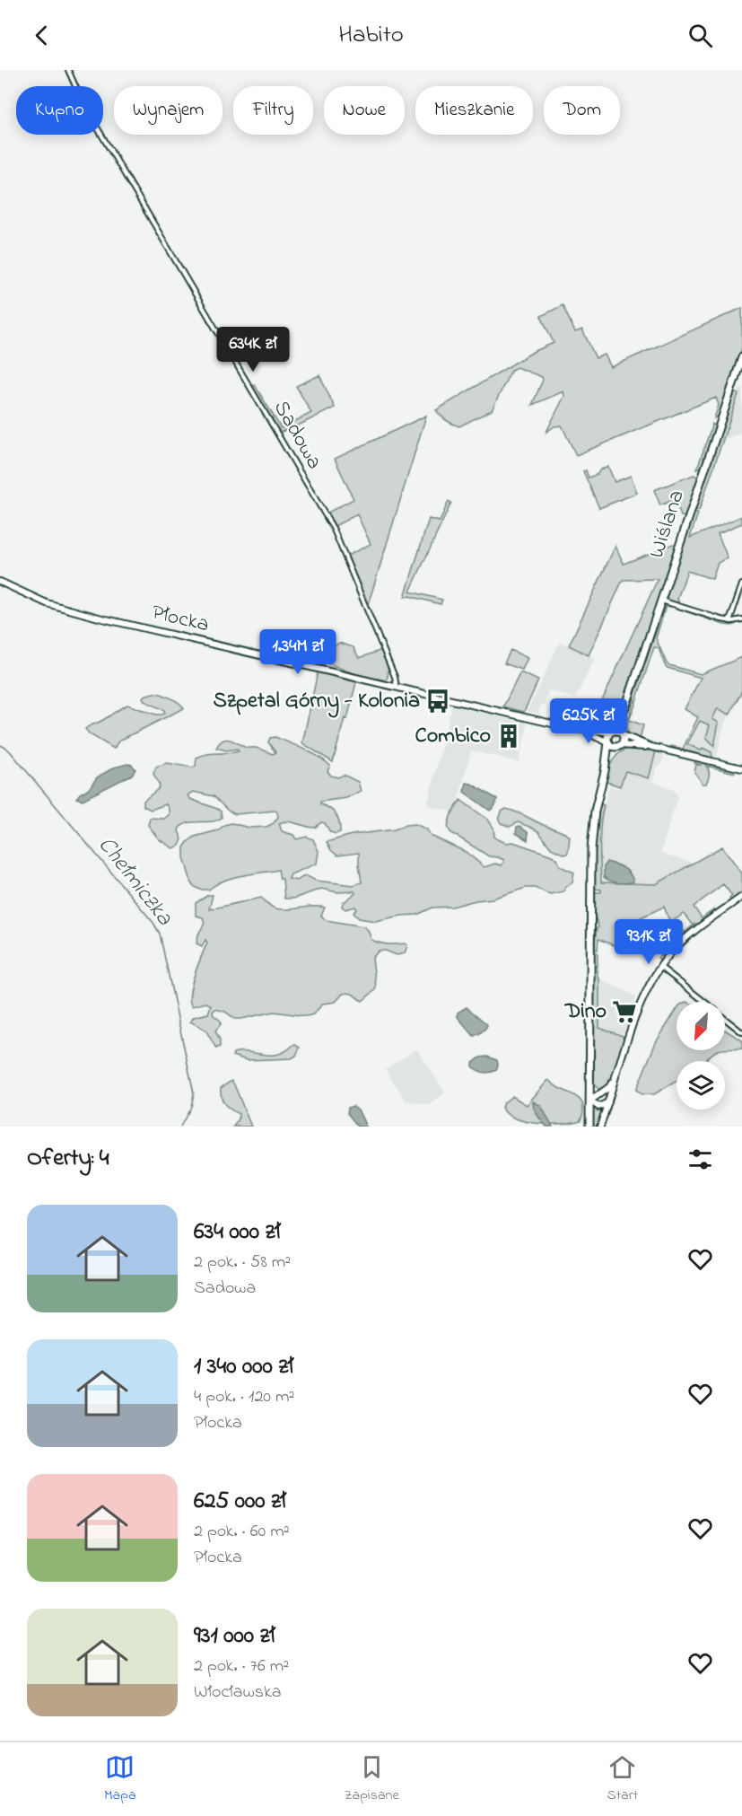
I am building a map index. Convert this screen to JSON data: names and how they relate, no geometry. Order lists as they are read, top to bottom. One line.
{"streets":{"main road":["Wiślana","Płocka"],"street":["Sadowa"]},"crossings":[["Sadowa","Płocka"],["Wiślana","Płocka"]],"water":["Chełmiczka"],"places":{"bus stop":["Szpetal Górny - Kolonia"],"building":["Combico"],"supermarket":["Dino"]},"north":"bottom left","page":{"header":"Habito","chip":["Kupno","Wynajem","Filtry","Nowe","Mieszkanie","Dom"],"price":["634K zł","1.34M zł","625K zł","931K zł"],"heading":"Oferty: 4","list":[{"name":"634 000 zł","note":"2 pok. · 58 m² · Sadowa"},{"name":"1 340 000 zł","note":"4 pok. · 120 m² · Płocka"},{"name":"625 000 zł","note":"2 pok. · 60 m² · Płocka"},{"name":"931 000 zł","note":"2 pok. · 76 m² · Włocławska"}],"tabs":["Mapa","Zapisane","Start"]}}
